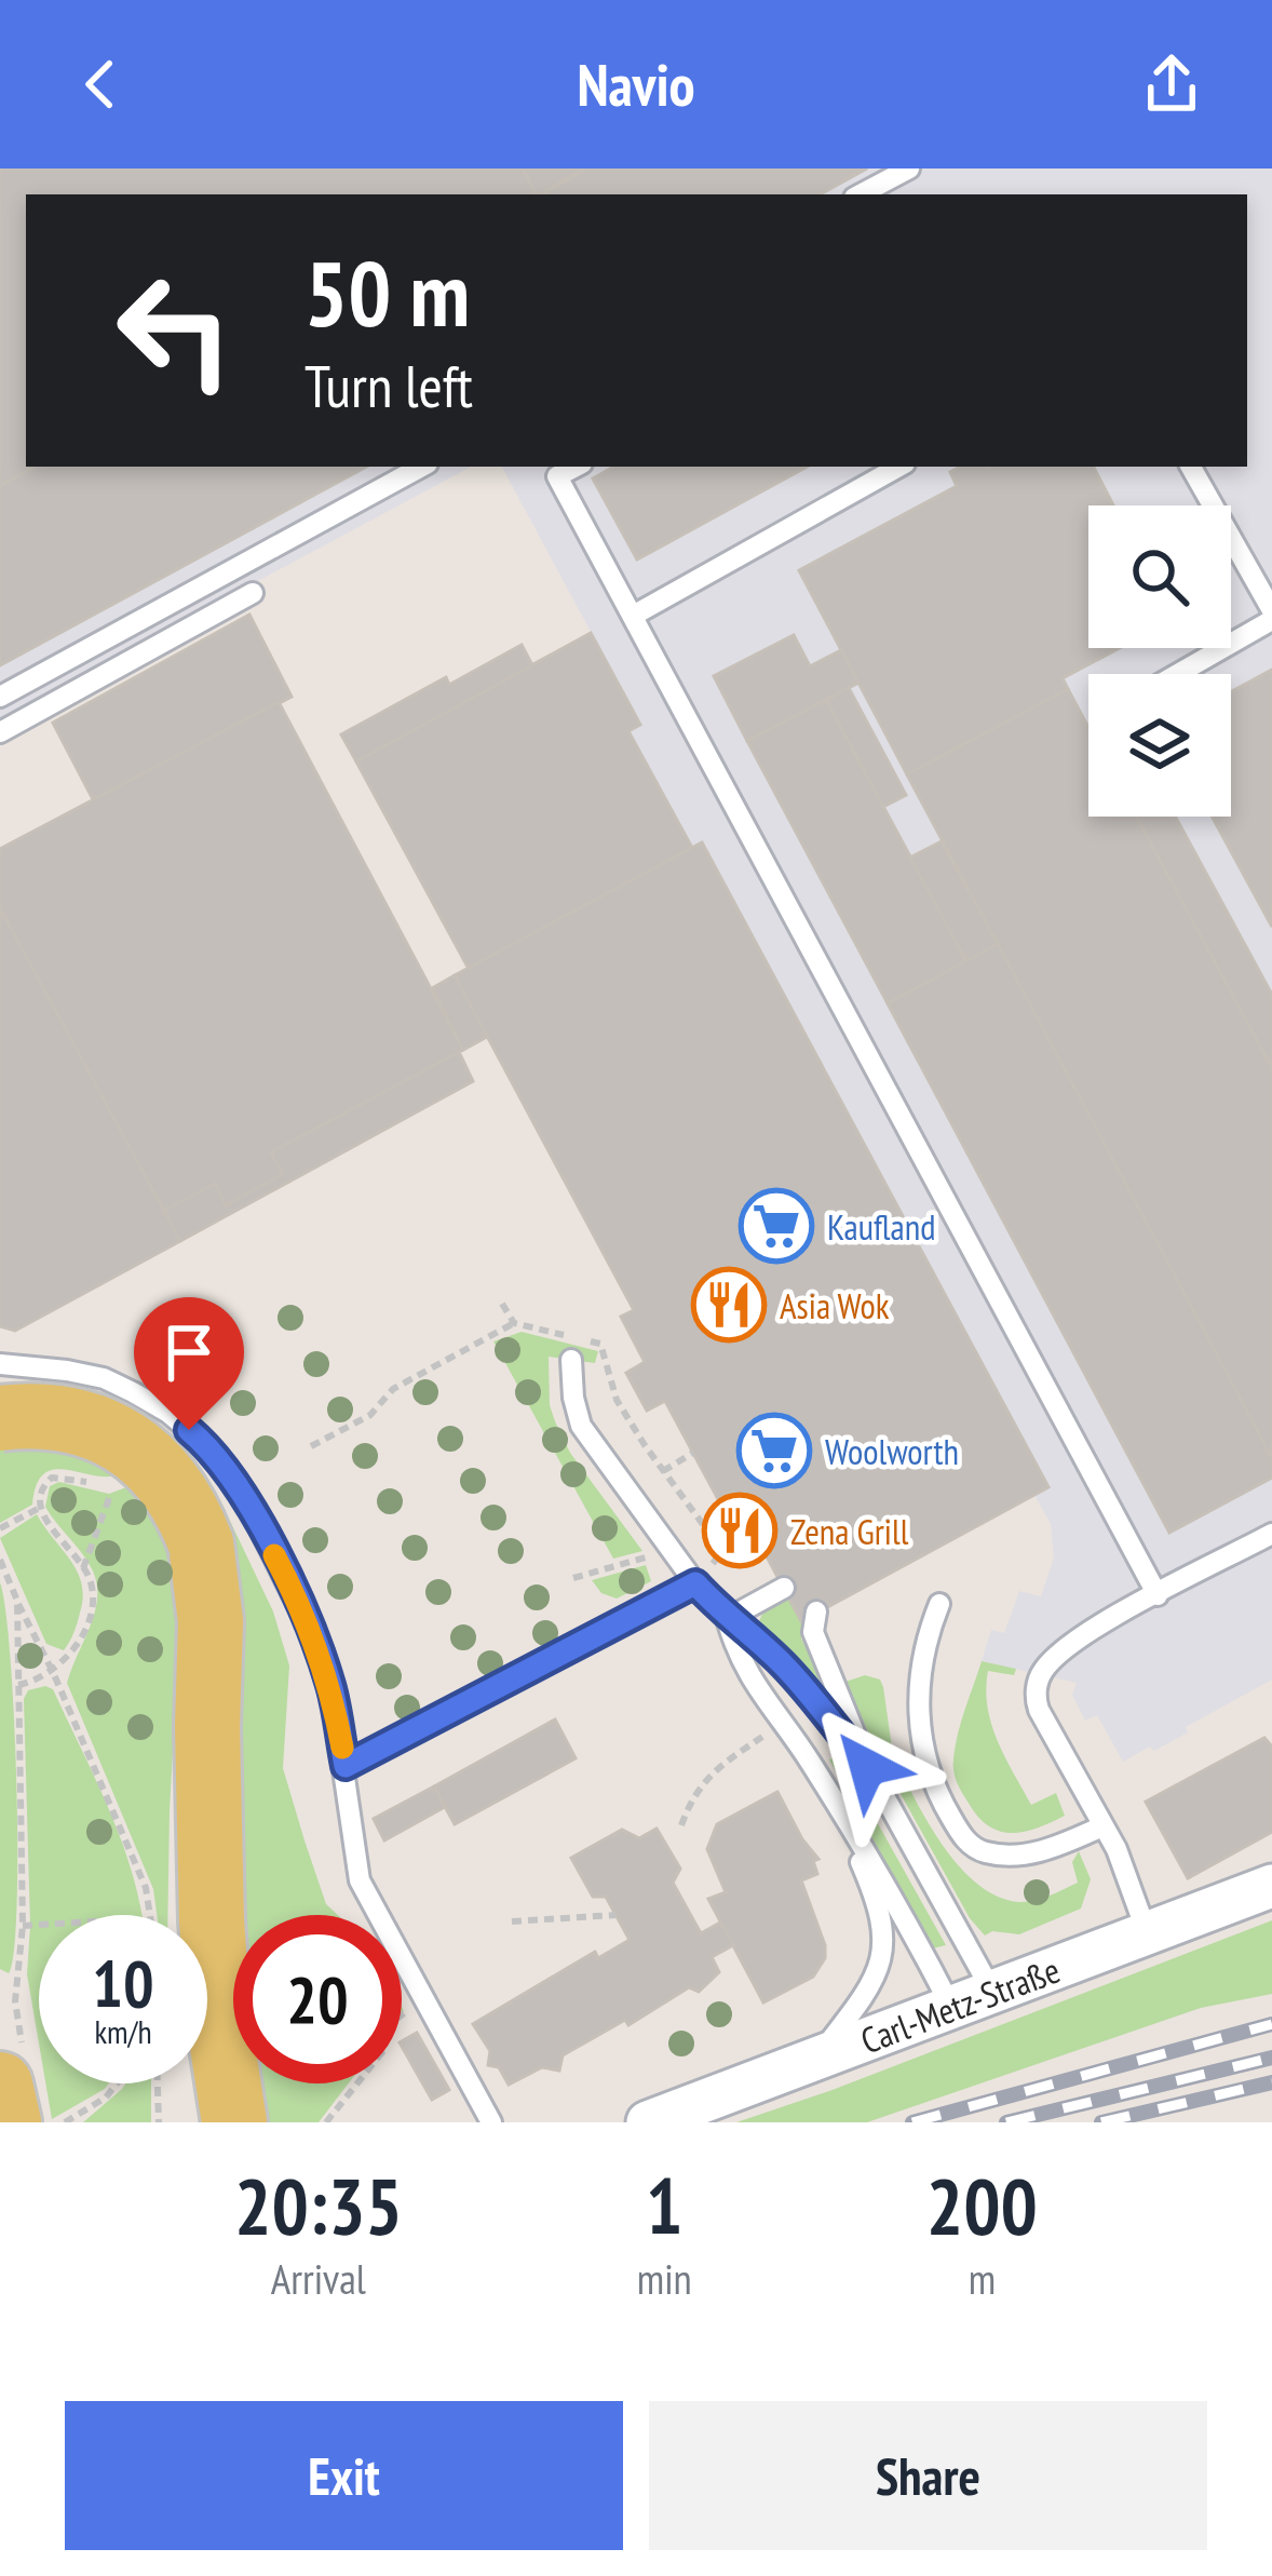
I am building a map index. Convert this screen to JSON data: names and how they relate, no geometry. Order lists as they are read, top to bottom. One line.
{"streets":{"street":["Carl-Metz-Straße"]},"places":{"supermarket":["Kaufland","Woolworth"],"restaurant":["Asia Wok","Zena Grill"]},"page":{"header":"Navio","turn":["50 m","Turn left"],"speed":"10 km/h","limit":"20","eta":["20:35","Arrival","1","min","200","m"],"buttons":["Exit","Share"]}}
